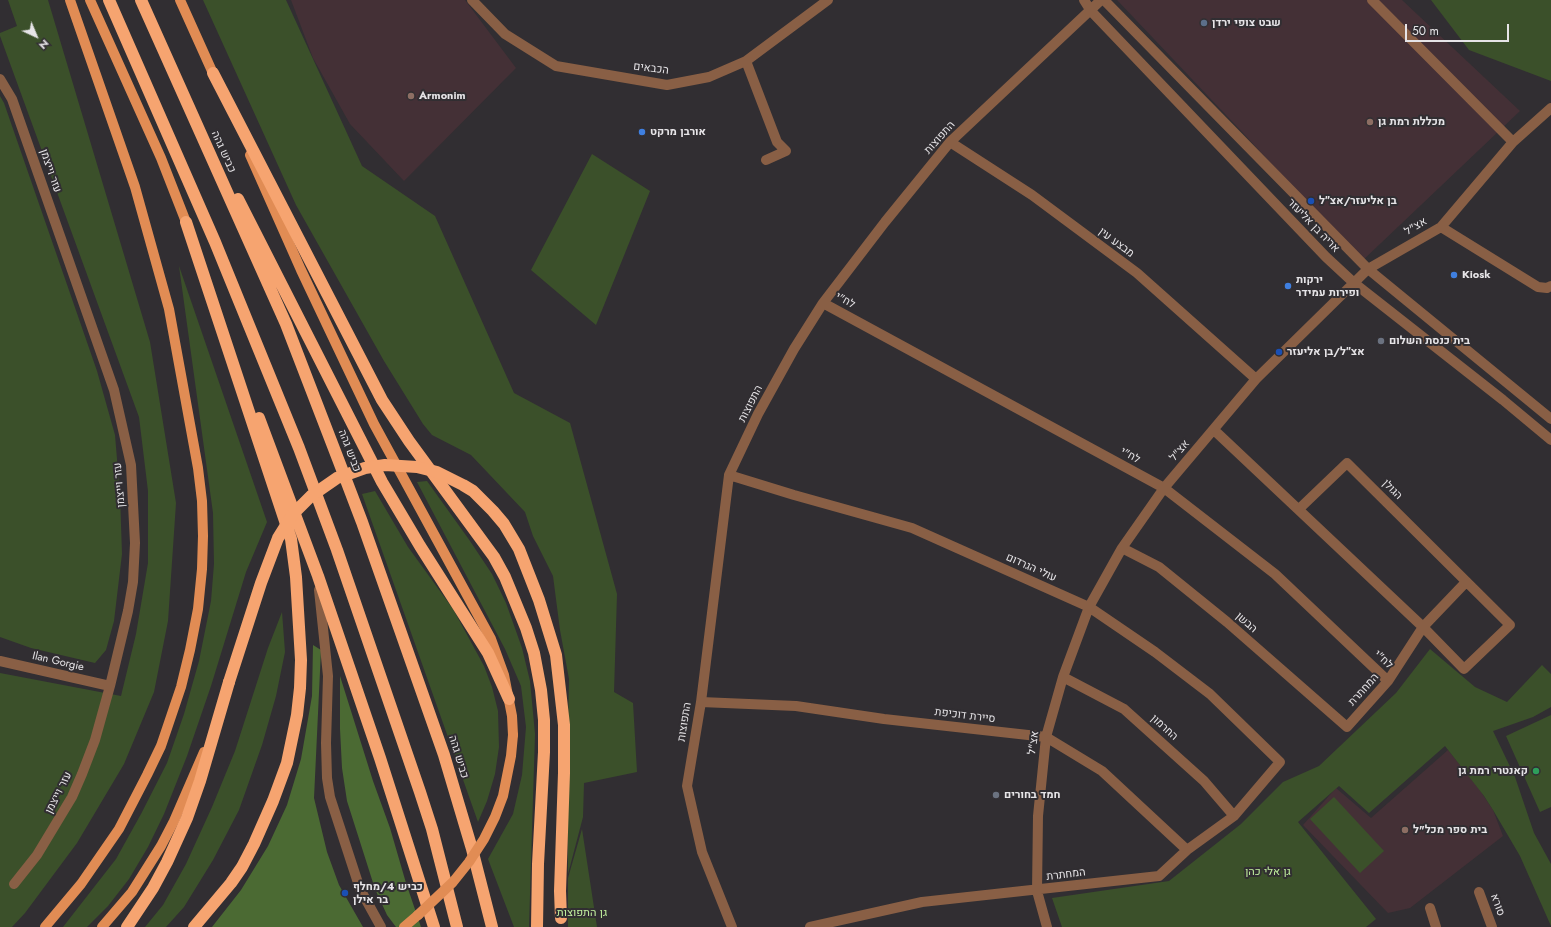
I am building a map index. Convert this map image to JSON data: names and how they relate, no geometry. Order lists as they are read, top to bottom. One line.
{"streets":{"highway":["כביש גהה"],"street":["הכבאים","התפוצות","עזר וייצמן","אריה בן אליעזר","אצ\"ל","מבצע עין","לח\"י","הגולן","עולי הגרדום","הבשן","Ilan Gorgie","המחתרת","סיירת דוכיפת","החרמון","סורא"]},"crossings":[["התפוצות","אריה בן אליעזר"],["התפוצות","מבצע עין"],["התפוצות","לח\"י"],["התפוצות","עולי הגרדום"],["התפוצות","סיירת דוכיפת"],["עזר וייצמן","Ilan Gorgie"],["אריה בן אליעזר","אצ\"ל"],["אצ\"ל","מבצע עין"],["אצ\"ל","לח\"י"],["אצ\"ל","עולי הגרדום"],["אצ\"ל","הבשן"],["אצ\"ל","המחתרת"],["אצ\"ל","סיירת דוכיפת"],["אצ\"ל","החרמון"],["לח\"י","המחתרת"],["הגולן","המחתרת"],["עולי הגרדום","המחתרת"],["הבשן","המחתרת"],["המחתרת","סיירת דוכיפת"],["המחתרת","החרמון"]],"parks":["גן אלי כהן","גן התפוצות"],"places":["שבט צופי ירדן","Armonim","מכללת רמת גן","אורבן מרקט","בן אליעזר/אצ״ל","Kiosk","ירקות ופירות עמידר","בית כנסת השלום","אצ״ל/בן אליעזר","קאנטרי רמת גן","חמד בחורים","בית ספר מכל\"ל","כביש 4/מחלף בר אילן"],"scale_bar":"50 m","north":"bottom right"}
